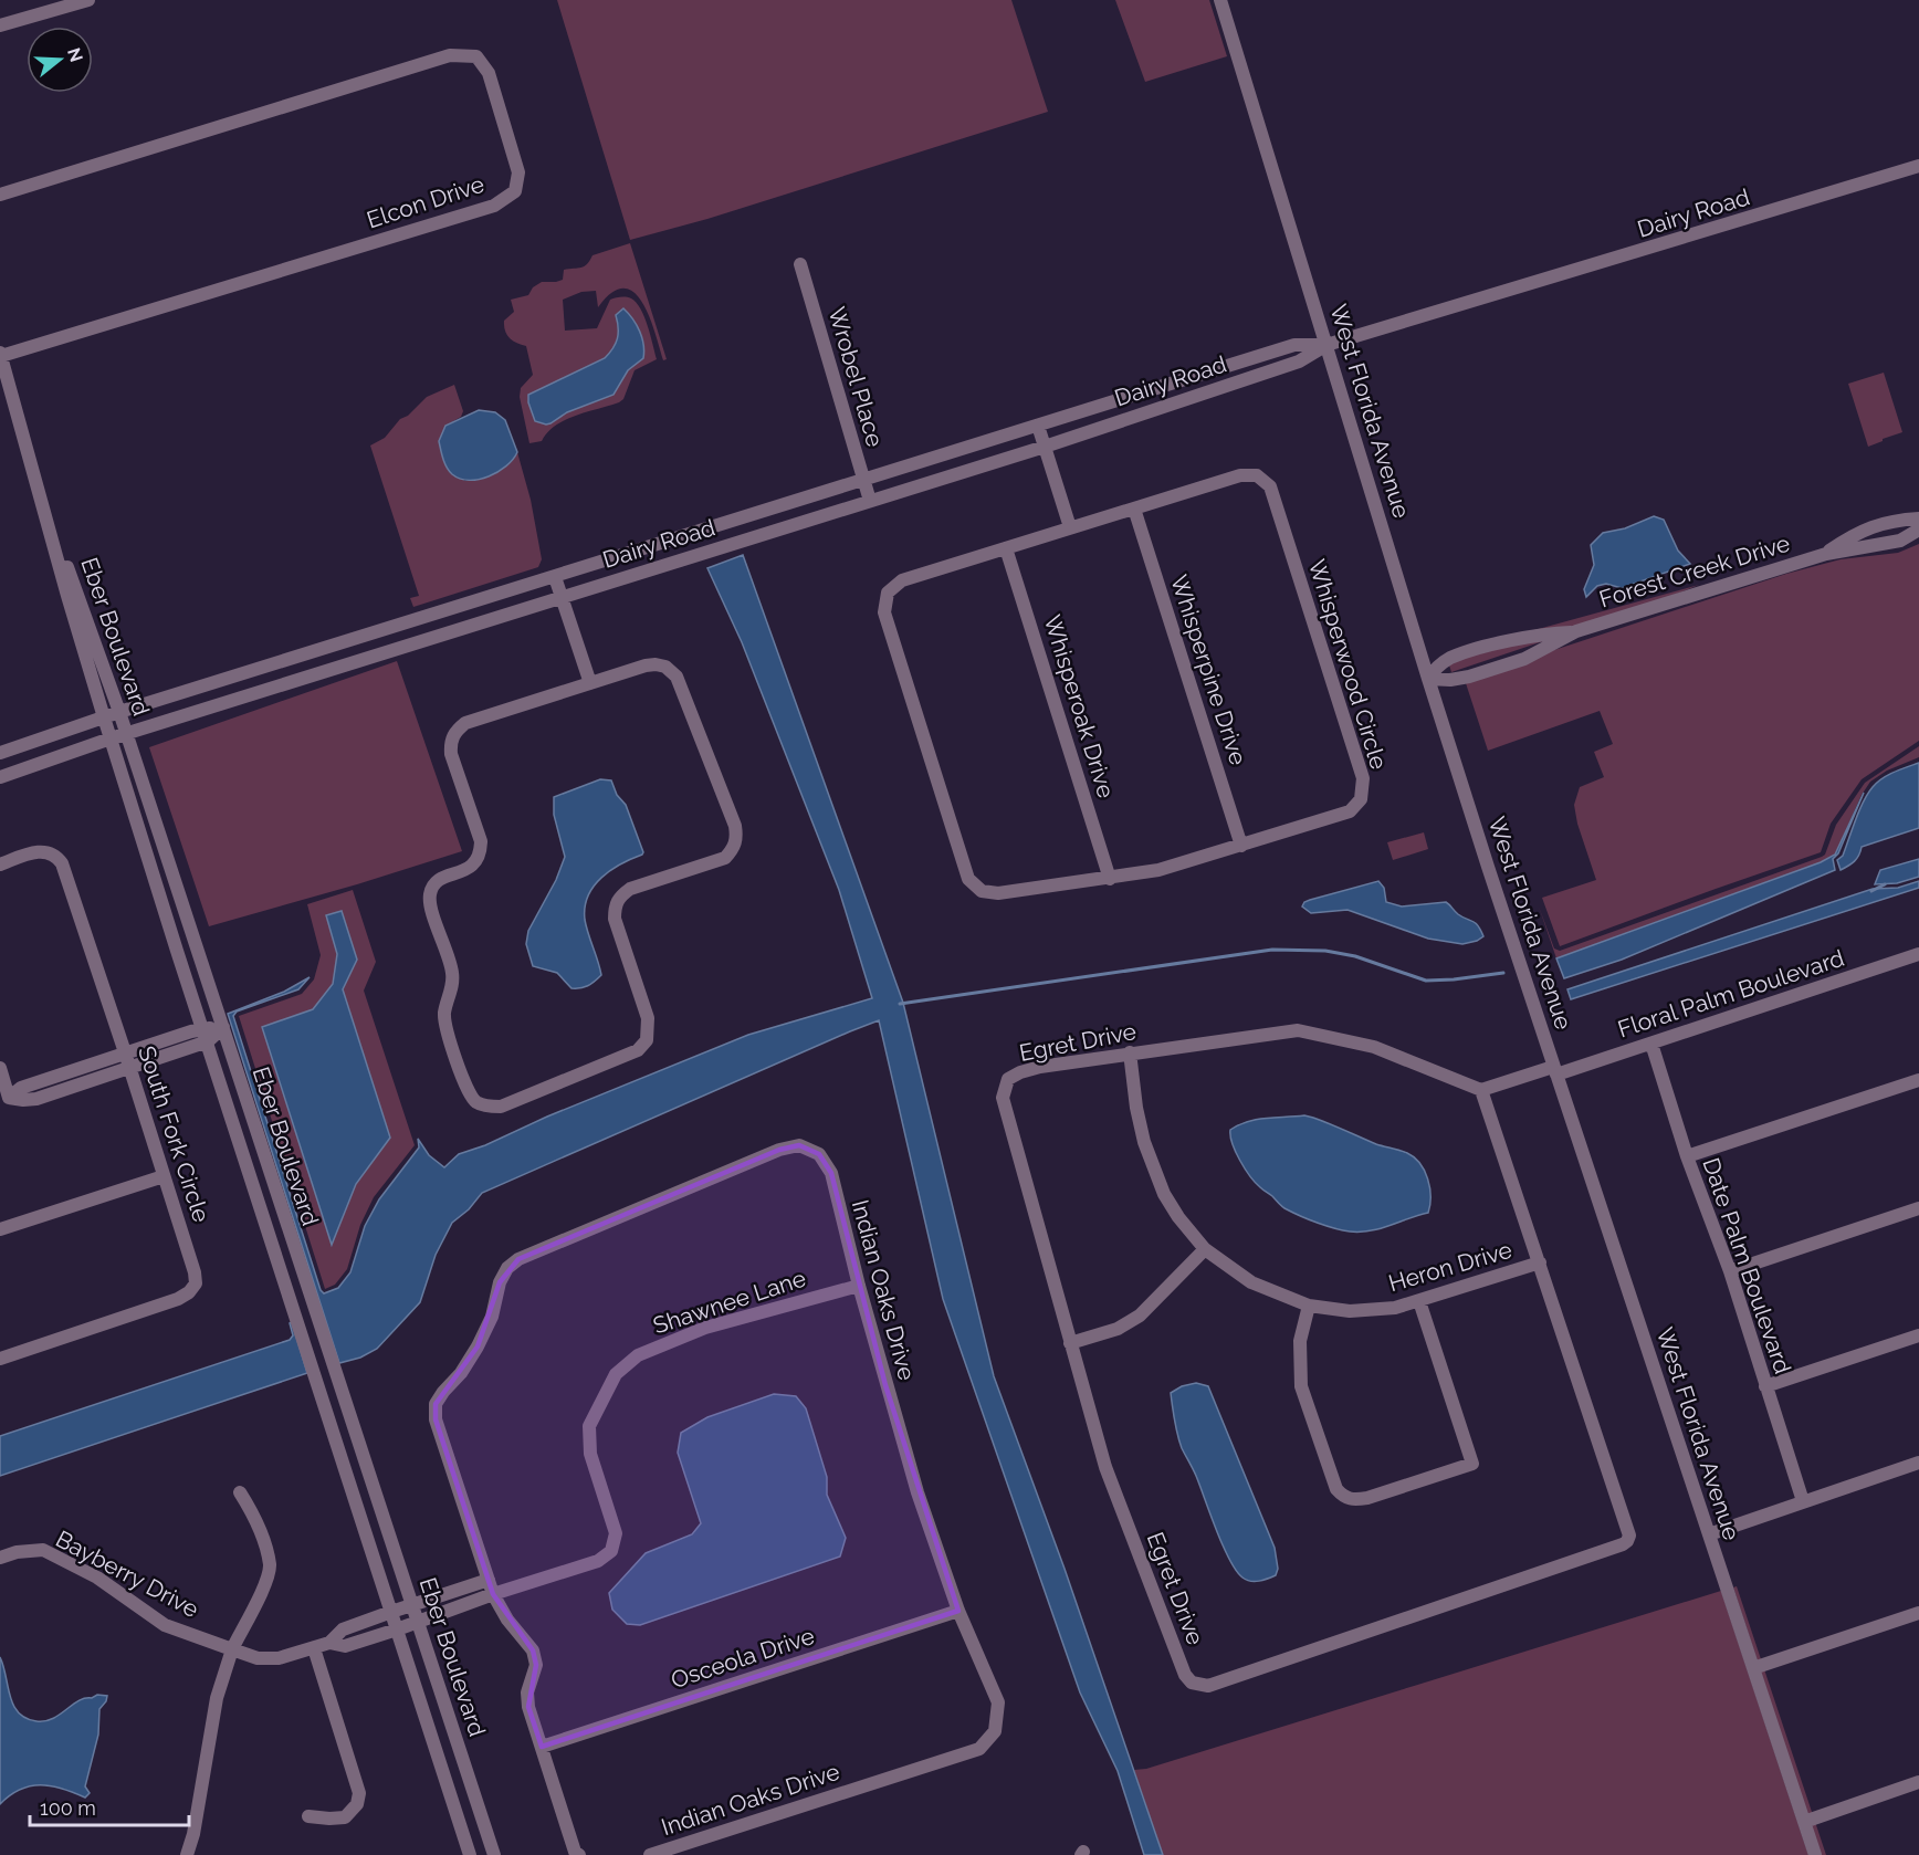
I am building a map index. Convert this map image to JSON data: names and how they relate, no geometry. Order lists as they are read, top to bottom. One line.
{"streets":{"street":["Elcon Drive","Dairy Road","Wrobel Place","West Florida Avenue","Forest Creek Drive","Eber Boulevard","Whisperwood Circle","Whisperpine Drive","Whisperoak Drive","Floral Palm Boulevard","Egret Drive","South Fork Circle","Date Palm Boulevard","Heron Drive","Indian Oaks Drive","Shawnee Lane","Bayberry Drive","Osceola Drive"]},"crossings":[["Elcon Drive","Eber Boulevard"],["Dairy Road","Wrobel Place"],["Dairy Road","West Florida Avenue"],["Dairy Road","Eber Boulevard"],["West Florida Avenue","Forest Creek Drive"],["West Florida Avenue","Floral Palm Boulevard"],["Eber Boulevard","Bayberry Drive"],["Whisperwood Circle","Whisperpine Drive"],["Whisperwood Circle","Whisperoak Drive"],["Floral Palm Boulevard","Date Palm Boulevard"],["Egret Drive","Heron Drive"],["Indian Oaks Drive","Shawnee Lane"],["Indian Oaks Drive","Osceola Drive"]],"scale_bar":"100 m","north":"right"}
